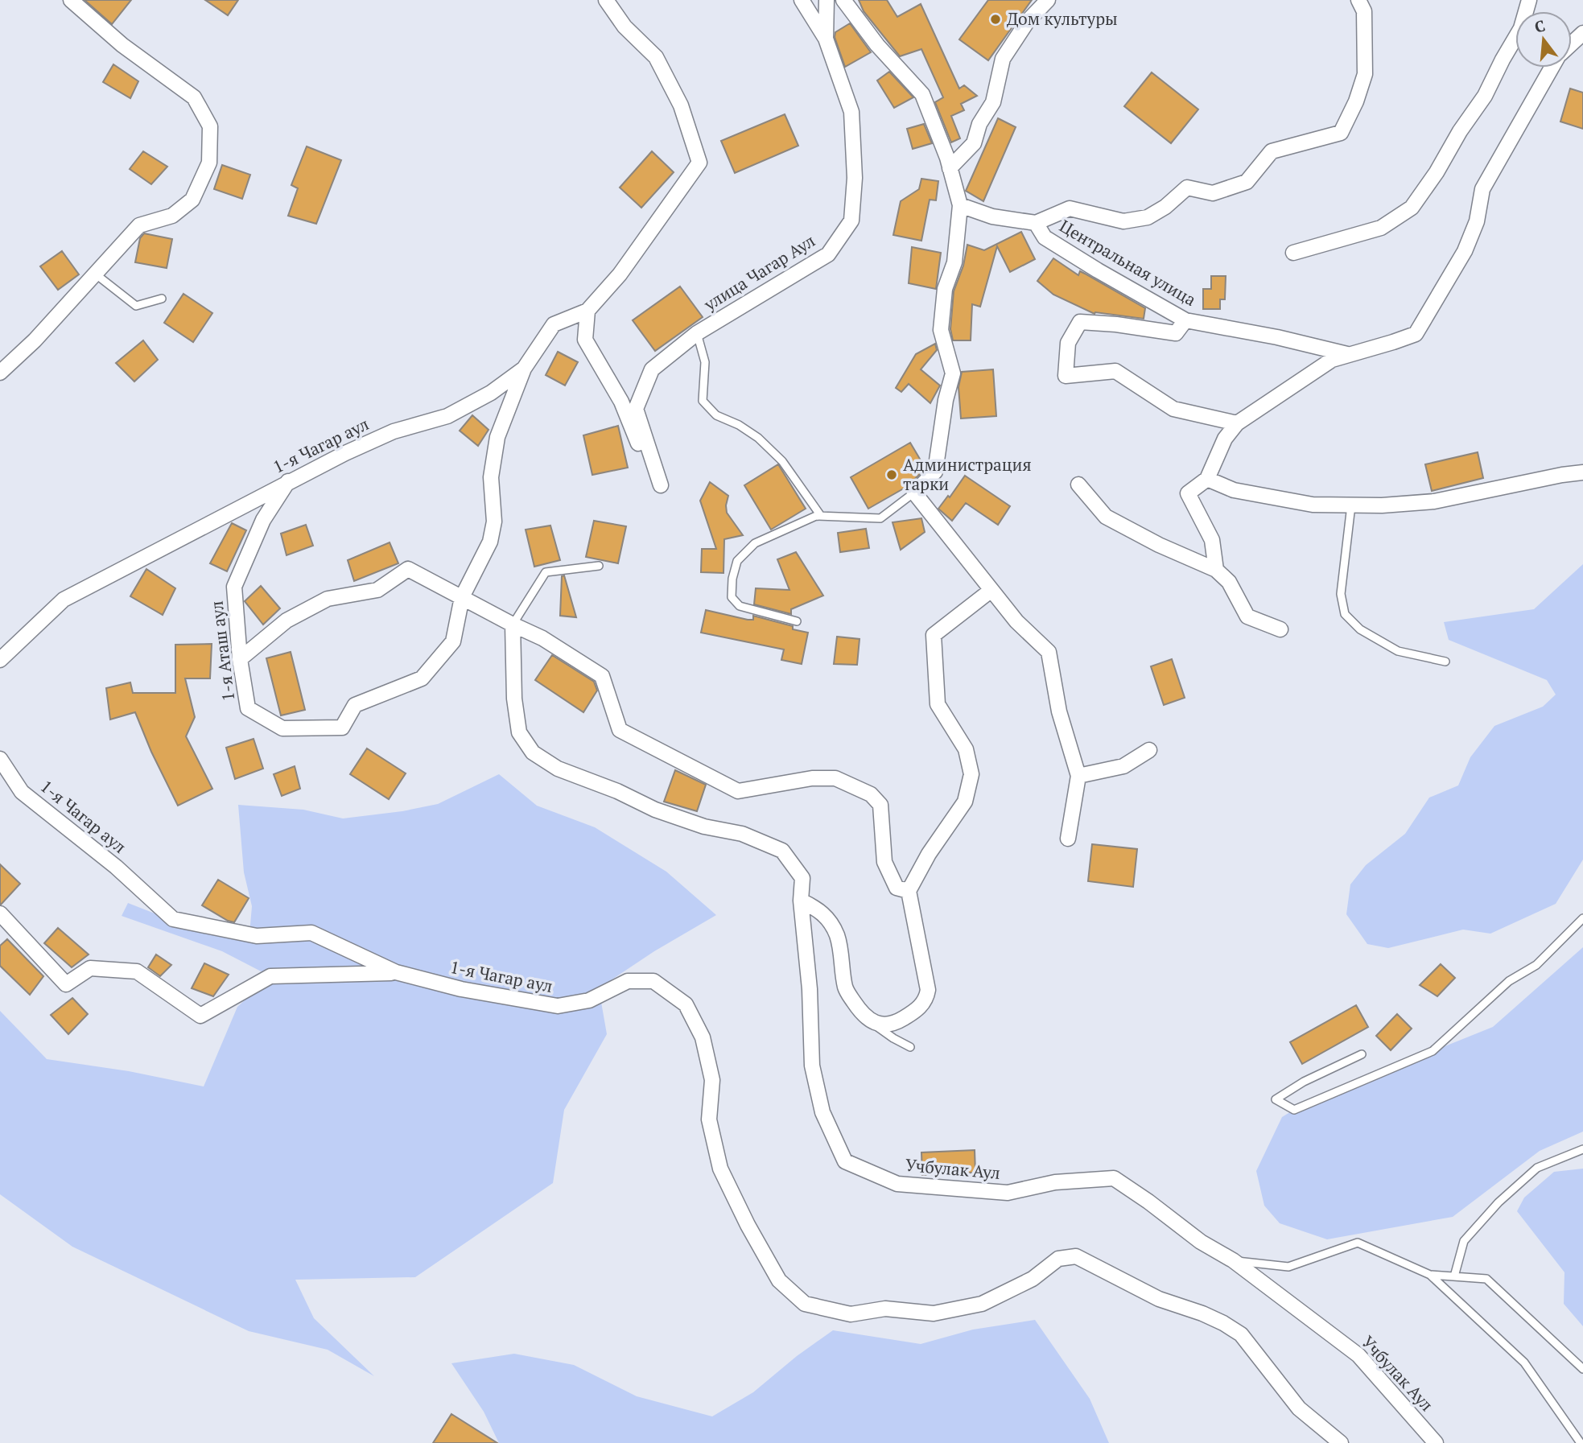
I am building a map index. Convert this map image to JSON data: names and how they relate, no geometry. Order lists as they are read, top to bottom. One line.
{"streets":{"street":["Центральная улица","улица Чагар Аул","1-я Чагар аул","1-я Аташ аул","Учбулак Аул"]},"crossings":[["1-я Чагар аул","1-я Аташ аул"]],"places":["Дом культуры","Администрация тарки"],"north":"top"}
